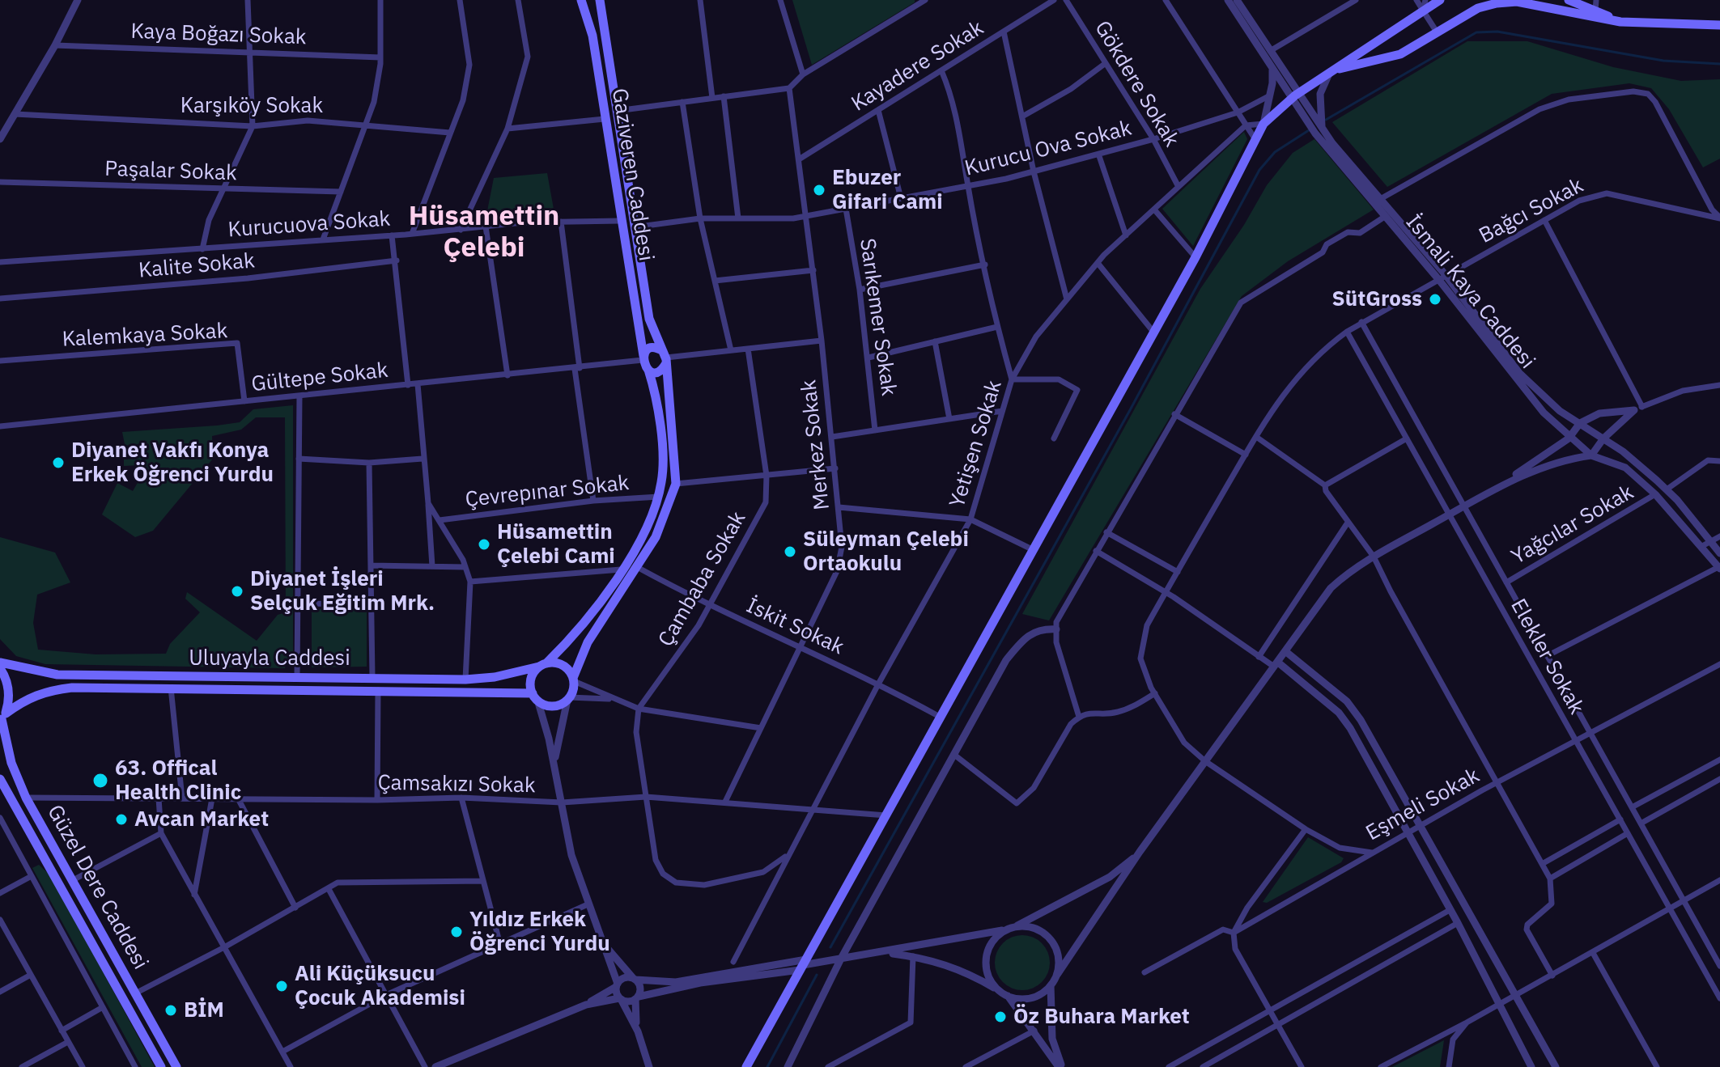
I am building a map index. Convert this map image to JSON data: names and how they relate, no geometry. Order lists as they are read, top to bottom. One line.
{"streets":{"main road":["Gaziveren Caddesi","Uluyayla Caddesi","Güzel Dere Caddesi"],"street":["Kaya Boğazı Sokak","Kayadere Sokak","Gökdere Sokak","Karşıköy Sokak","Kurucu Ova Sokak","Paşalar Sokak","Bağcı Sokak","Kurucuova Sokak","Kalite Sokak","İsmali Kaya Caddesi","Sarıkemer Sokak","Kalemkaya Sokak","Gültepe Sokak","Yetişen Sokak","Merkez Sokak","Çevrepınar Sokak","Yağcılar Sokak","Çambaba Sokak","İskit Sokak","Elekler Sokak","Çamsakızı Sokak","Eşmeli Sokak"]},"crossings":[["Kayadere Sokak","Merkez Sokak"],["Gökdere Sokak","Kurucu Ova Sokak"],["Gökdere Sokak","Yetişen Sokak"],["Kurucu Ova Sokak","Gaziveren Caddesi"],["Kurucu Ova Sokak","Sarıkemer Sokak"],["Kurucu Ova Sokak","Merkez Sokak"],["Gaziveren Caddesi","Kurucuova Sokak"],["Gaziveren Caddesi","Gültepe Sokak"],["Gaziveren Caddesi","İskit Sokak"],["Gaziveren Caddesi","Uluyayla Caddesi"],["Bağcı Sokak","İsmali Kaya Caddesi"],["Bağcı Sokak","Elekler Sokak"],["Bağcı Sokak","Eşmeli Sokak"],["İsmali Kaya Caddesi","Yağcılar Sokak"],["Kalemkaya Sokak","Gültepe Sokak"],["Yetişen Sokak","İskit Sokak"],["Yetişen Sokak","Çamsakızı Sokak"],["Merkez Sokak","İskit Sokak"],["Merkez Sokak","Çamsakızı Sokak"],["Yağcılar Sokak","Elekler Sokak"],["Çambaba Sokak","İskit Sokak"],["Elekler Sokak","Eşmeli Sokak"],["Uluyayla Caddesi","Güzel Dere Caddesi"],["Çamsakızı Sokak","Güzel Dere Caddesi"]],"districts":["Hüsamettin Çelebi"],"places":["Ebuzer Gifari Cami","SütGross","Diyanet Vakfı Konya Erkek Öğrenci Yurdu","Hüsamettin Çelebi Cami","Süleyman Çelebi Ortaokulu","Diyanet İşleri Selçuk Eğitim Mrk.","63. Offical Health Clinic","Avcan Market","Yıldız Erkek Öğrenci Yurdu","Ali Küçüksucu Çocuk Akademisi","BİM","Öz Buhara Market"]}
